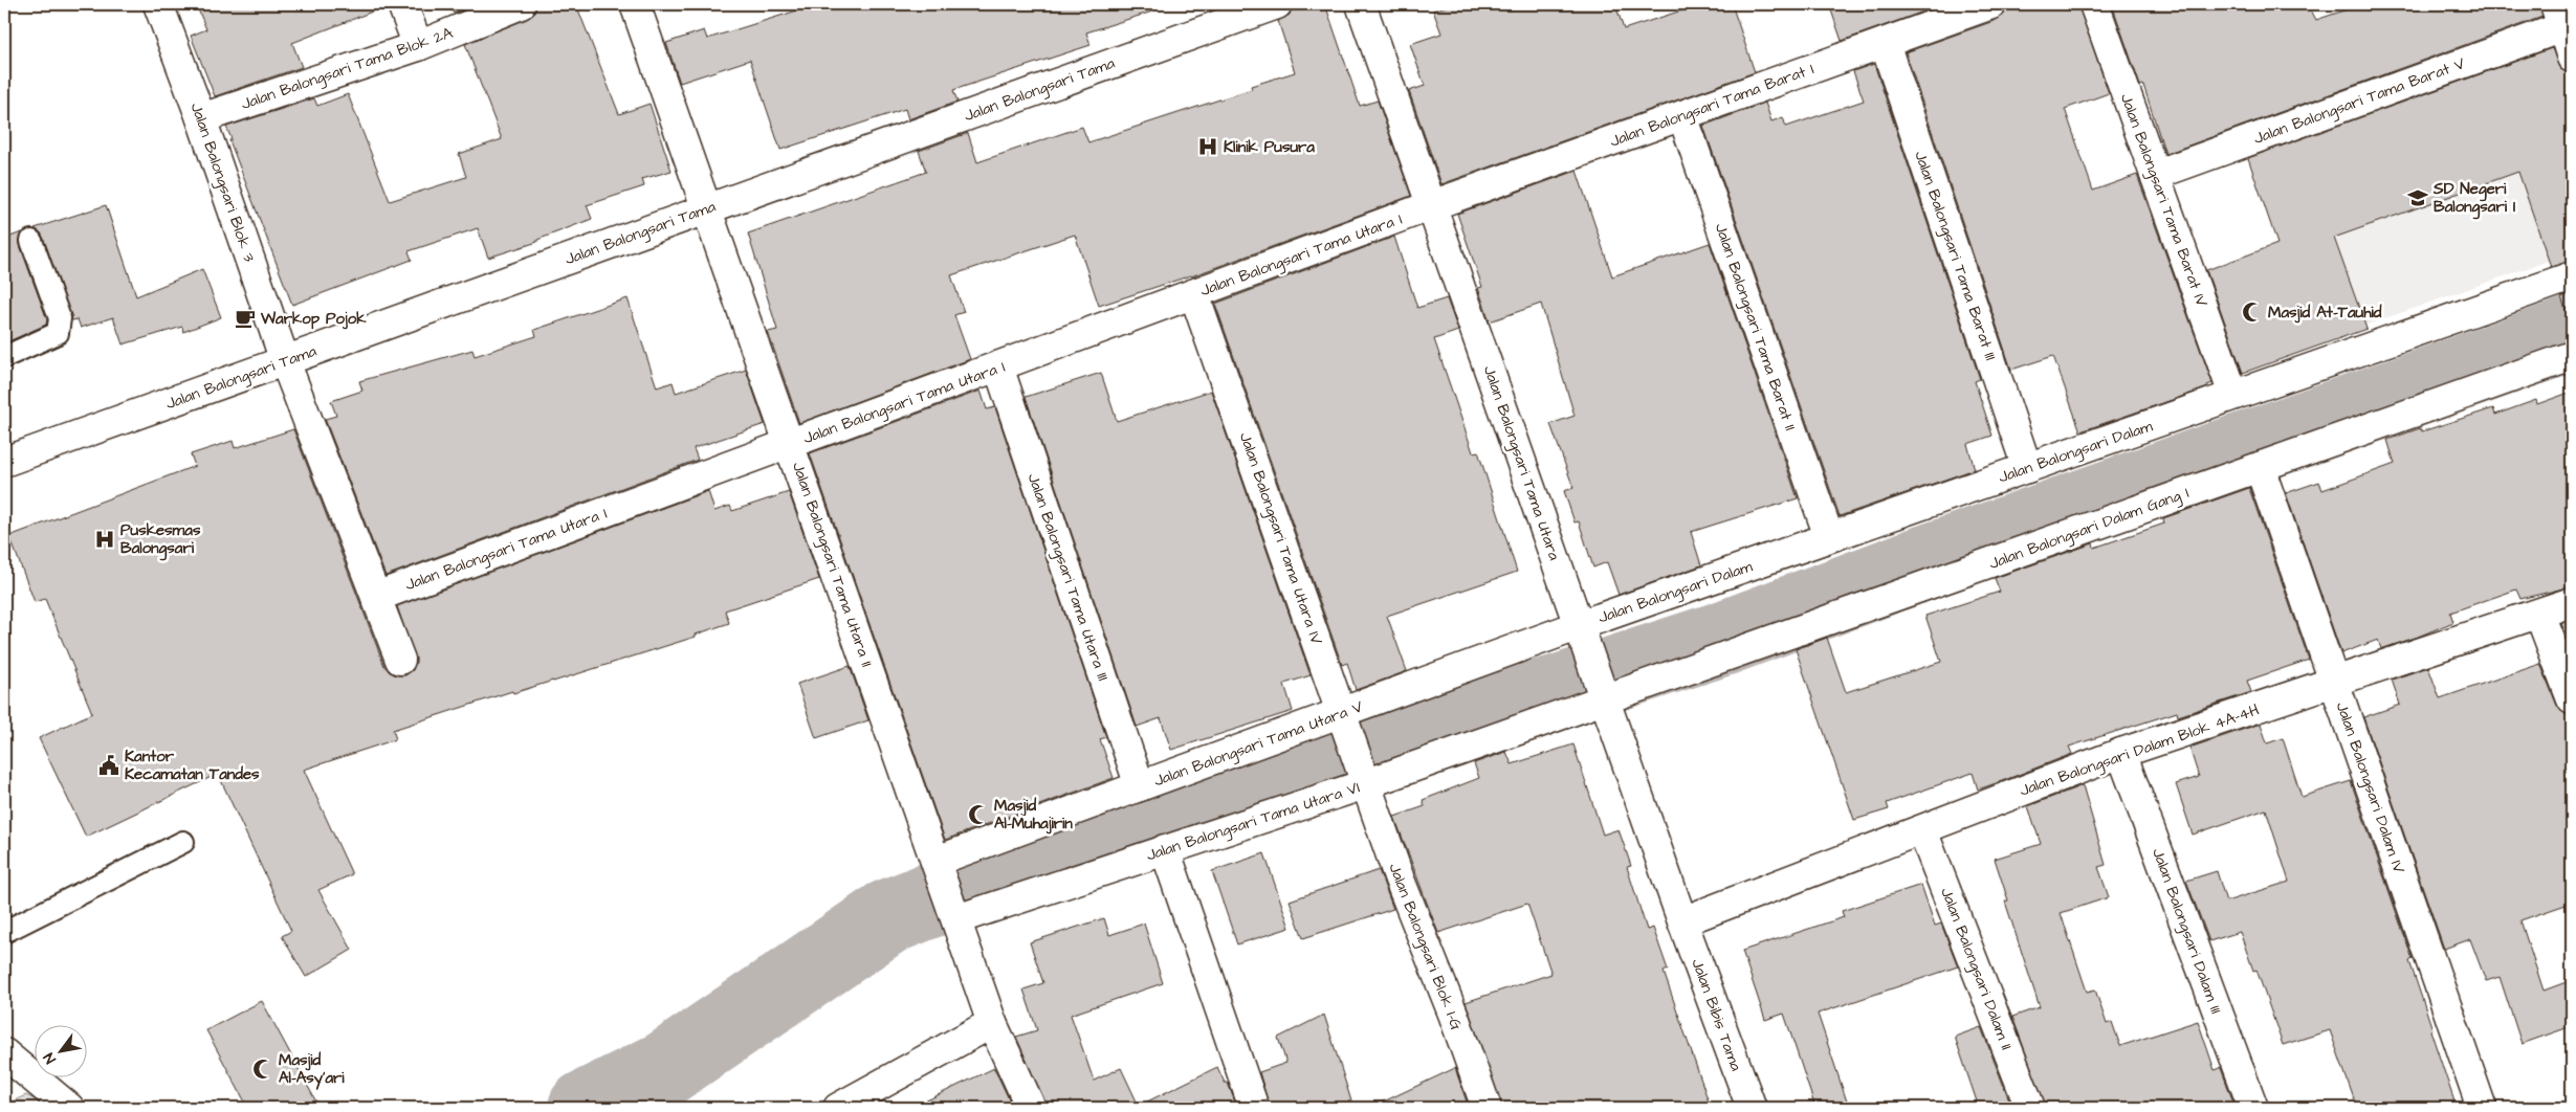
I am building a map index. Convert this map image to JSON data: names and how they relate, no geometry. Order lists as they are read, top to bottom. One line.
{"streets":{"street":["Jalan Balongsari Tama Blok 2A","Jalan Balongsari Tama","Jalan Balongsari Tama Barat V","Jalan Balongsari Tama Barat I","Jalan Balongsari Blok 3","Jalan Balongsari Tama Barat IV","Jalan Balongsari Tama Utara I","Jalan Balongsari Tama Barat III","Jalan Balongsari Tama Barat II","Jalan Balongsari Dalam","Jalan Balongsari Tama Utara","Jalan Balongsari Dalam Gang I","Jalan Balongsari Tama Utara IV","Jalan Balongsari Tama Utara II","Jalan Balongsari Tama Utara III","Jalan Balongsari Tama Utara V","Jalan Balongsari Dalam Blok 4A-4H","Jalan Balongsari Dalam IV","Jalan Balongsari Tama Utara VI","Jalan Balongsari Dalam III","Jalan Balongsari Blok I-G","Jalan Balongsari Dalam II","Jalan Bibis Tama"]},"crossings":[["Jalan Balongsari Tama Blok 2A","Jalan Balongsari Blok 3"],["Jalan Balongsari Tama","Jalan Balongsari Blok 3"],["Jalan Balongsari Tama","Jalan Balongsari Tama Utara II"],["Jalan Balongsari Tama Barat V","Jalan Balongsari Tama Barat IV"],["Jalan Balongsari Tama Barat I","Jalan Balongsari Tama Utara I"],["Jalan Balongsari Tama Barat I","Jalan Balongsari Tama Barat III"],["Jalan Balongsari Tama Barat I","Jalan Balongsari Tama Barat II"],["Jalan Balongsari Tama Barat I","Jalan Balongsari Tama Utara"],["Jalan Balongsari Tama Barat IV","Jalan Balongsari Dalam"],["Jalan Balongsari Tama Utara I","Jalan Balongsari Tama Utara"],["Jalan Balongsari Tama Utara I","Jalan Balongsari Tama Utara IV"],["Jalan Balongsari Tama Utara I","Jalan Balongsari Tama Utara II"],["Jalan Balongsari Tama Utara I","Jalan Balongsari Tama Utara III"],["Jalan Balongsari Tama Barat III","Jalan Balongsari Dalam"],["Jalan Balongsari Tama Barat II","Jalan Balongsari Dalam"],["Jalan Balongsari Dalam","Jalan Balongsari Tama Utara"],["Jalan Balongsari Dalam","Jalan Balongsari Tama Utara V"],["Jalan Balongsari Tama Utara","Jalan Balongsari Dalam Gang I"],["Jalan Balongsari Tama Utara","Jalan Balongsari Tama Utara V"],["Jalan Balongsari Tama Utara","Jalan Balongsari Dalam Blok 4A-4H"],["Jalan Balongsari Tama Utara","Jalan Balongsari Tama Utara VI"],["Jalan Balongsari Tama Utara","Jalan Bibis Tama"],["Jalan Balongsari Dalam Gang I","Jalan Balongsari Dalam IV"],["Jalan Balongsari Dalam Gang I","Jalan Balongsari Tama Utara VI"],["Jalan Balongsari Tama Utara IV","Jalan Balongsari Tama Utara V"],["Jalan Balongsari Tama Utara IV","Jalan Balongsari Tama Utara VI"],["Jalan Balongsari Tama Utara IV","Jalan Balongsari Blok I-G"],["Jalan Balongsari Tama Utara II","Jalan Balongsari Tama Utara V"],["Jalan Balongsari Tama Utara II","Jalan Balongsari Tama Utara VI"],["Jalan Balongsari Tama Utara III","Jalan Balongsari Tama Utara V"],["Jalan Balongsari Tama Utara V","Jalan Balongsari Tama Utara VI"],["Jalan Balongsari Dalam Blok 4A-4H","Jalan Balongsari Dalam IV"],["Jalan Balongsari Dalam Blok 4A-4H","Jalan Balongsari Dalam III"],["Jalan Balongsari Dalam Blok 4A-4H","Jalan Balongsari Dalam II"],["Jalan Balongsari Dalam Blok 4A-4H","Jalan Bibis Tama"],["Jalan Balongsari Tama Utara VI","Jalan Balongsari Blok I-G"]],"places":{"hospital":["Klinik Pusura","Puskesmas Balongsari"],"school or university":["SD Negeri Balongsari I"],"mosque":["Masjid At-Tauhid","Masjid Al-Muhajirin","Masjid Al-Asy'ari"],"cafe":["Warkop Pojok"],"public building":["Kantor Kecamatan Tandes"]},"north":"bottom left"}
